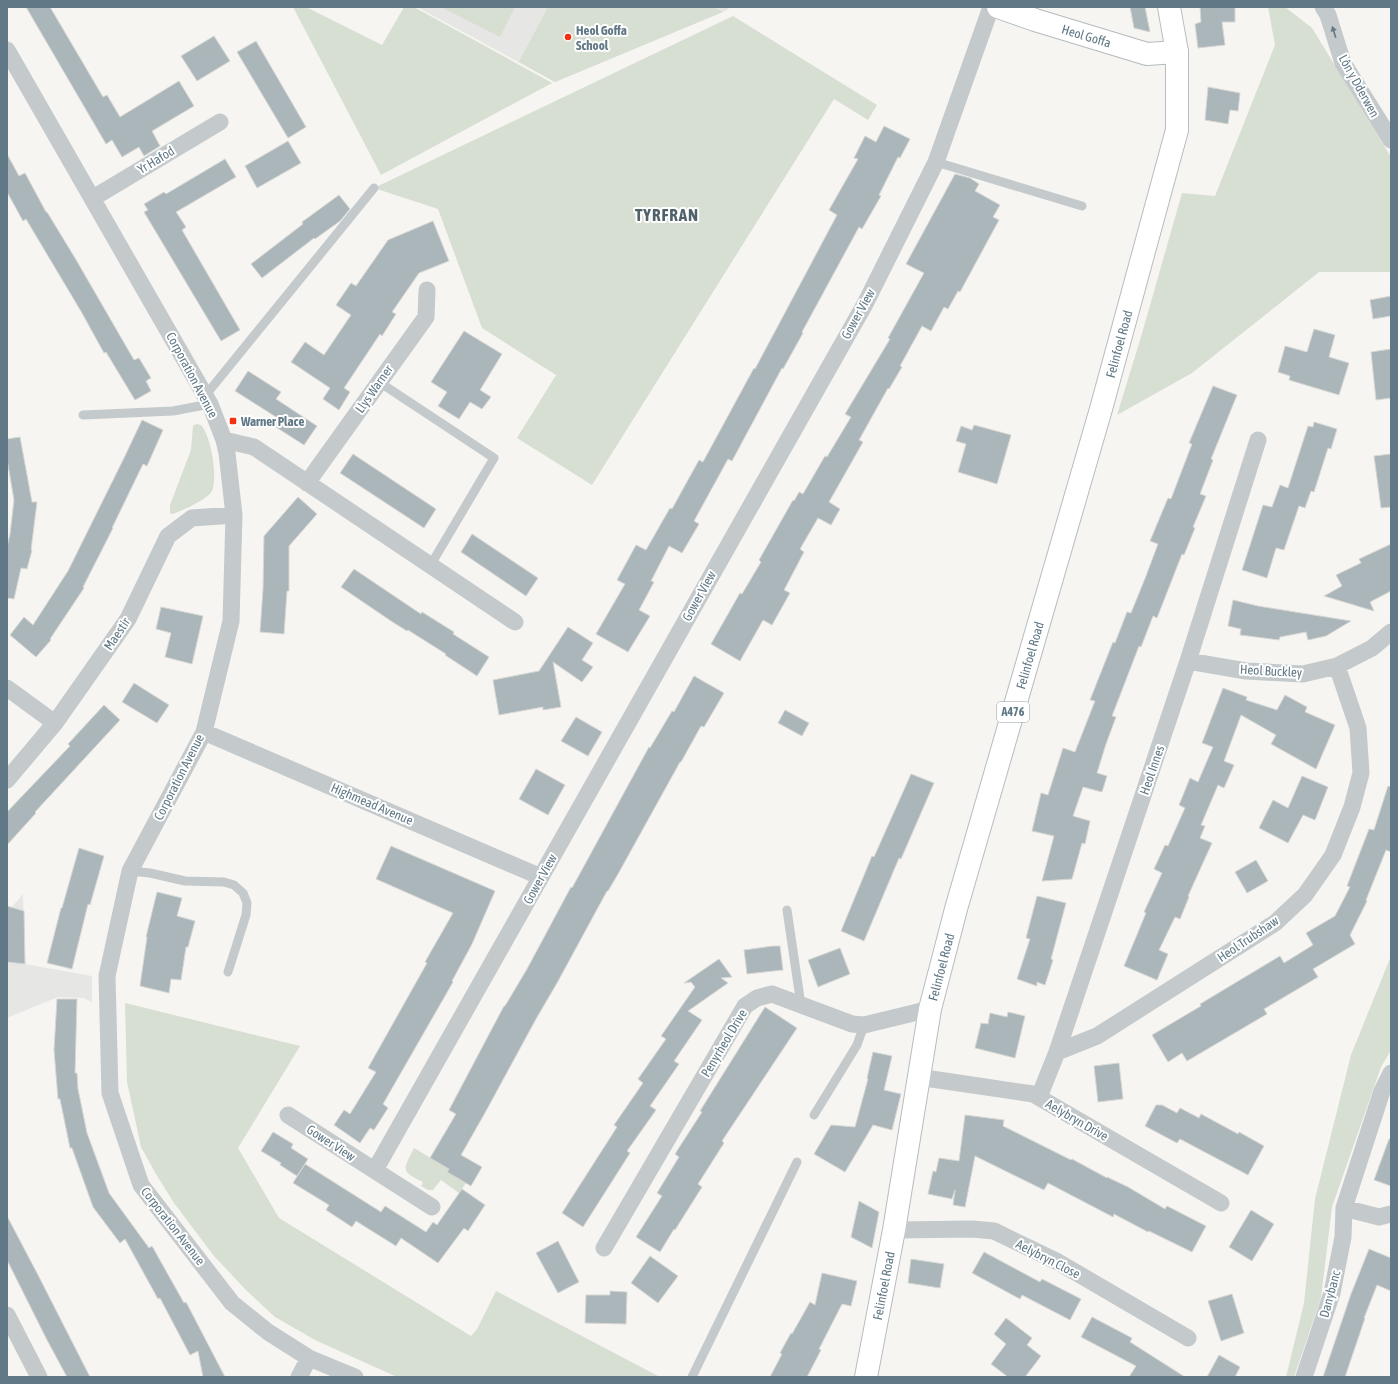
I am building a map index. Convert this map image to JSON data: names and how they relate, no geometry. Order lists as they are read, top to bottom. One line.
{"streets":{"main road":["Heol Goffa","Felinfoel Road","A476"],"street":["Lôn y Dderwen","Yr Hafod","Gower View","Corporation Avenue","Llys Warner","Maestir","Heol Buckley","Heol Innes","Highmead Avenue","Heol Trubshaw","Penyrheol Drive","Aelybryn Drive","Aelybryn Close","Danybanc"]},"crossings":[["Heol Goffa","Felinfoel Road"],["Yr Hafod","Corporation Avenue"],["Gower View","Highmead Avenue"],["Felinfoel Road","Penyrheol Drive"],["Felinfoel Road","Aelybryn Drive"],["Felinfoel Road","Aelybryn Close"],["Corporation Avenue","Maestir"],["Corporation Avenue","Highmead Avenue"],["Heol Buckley","Heol Innes"],["Heol Buckley","Heol Trubshaw"],["Heol Innes","Heol Trubshaw"],["Heol Innes","Aelybryn Drive"]],"one_way":["Lôn y Dderwen"],"districts":["TYRFRAN"],"places":{"other":["Heol Goffa School"],"transit":["Warner Place"]}}
